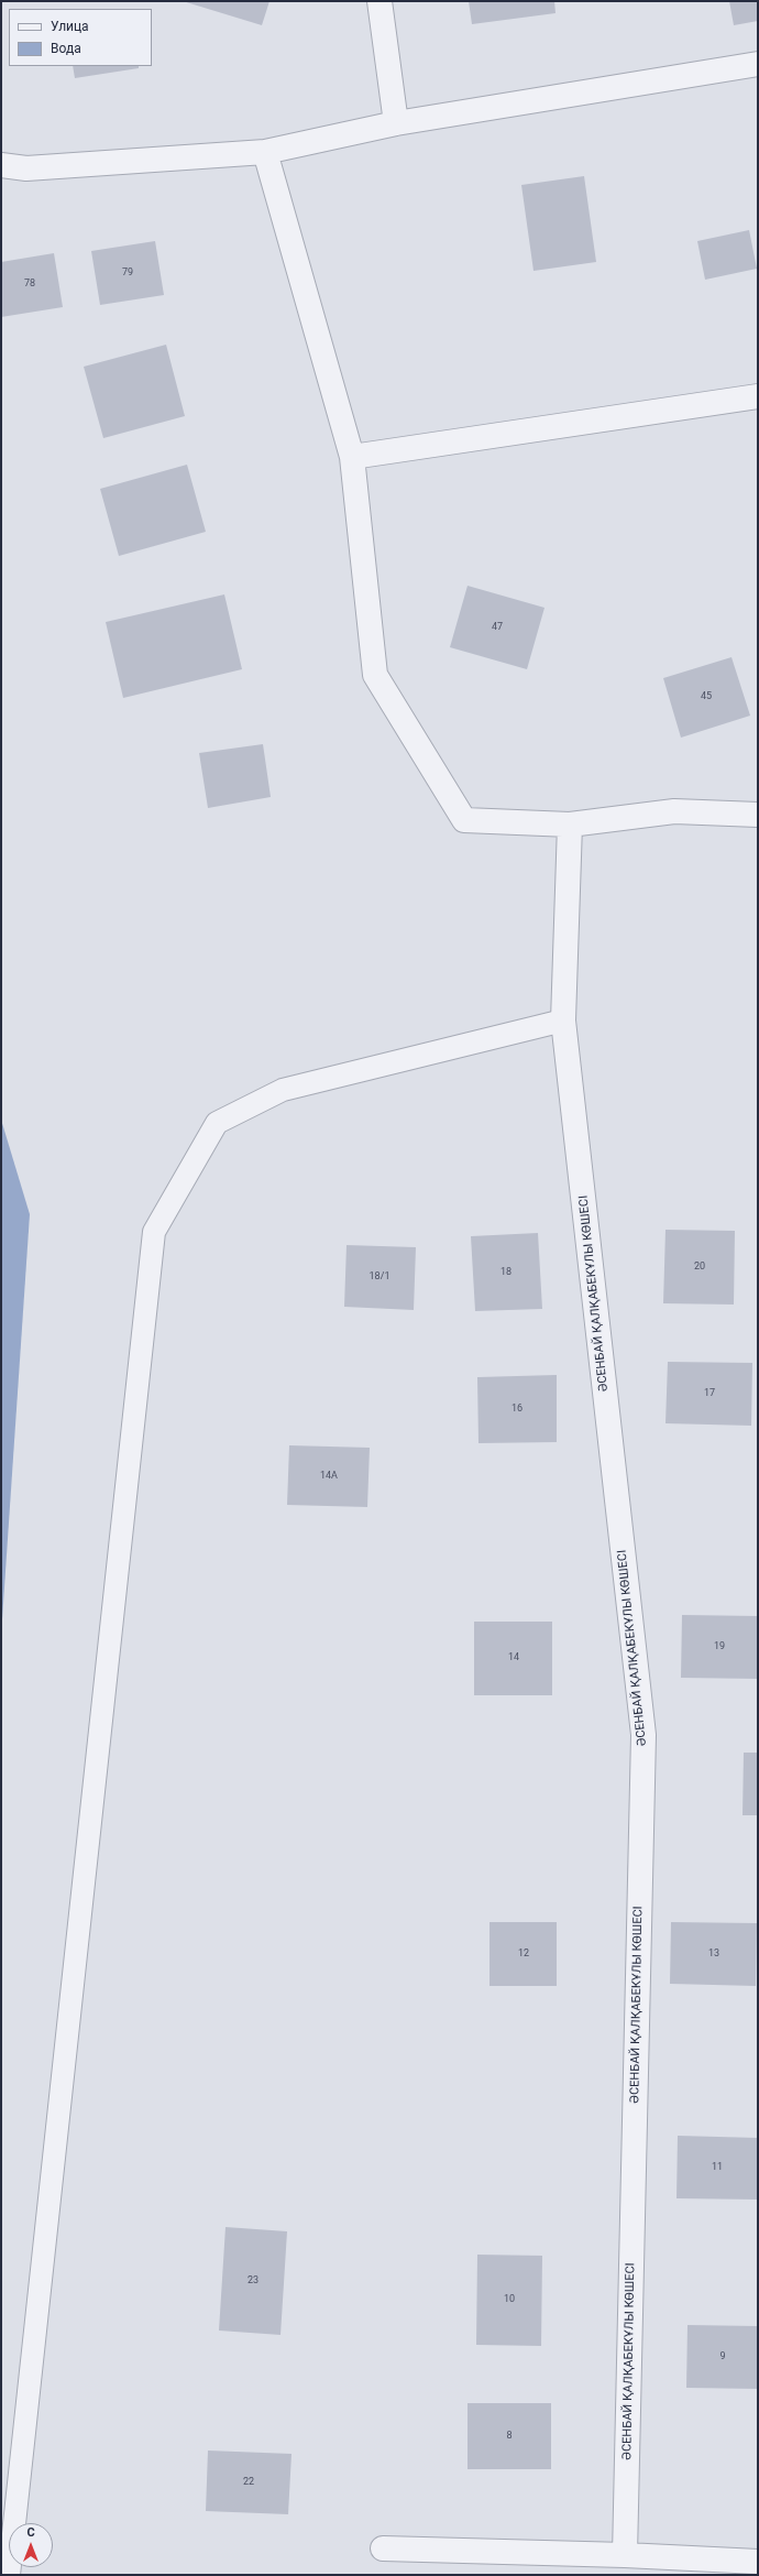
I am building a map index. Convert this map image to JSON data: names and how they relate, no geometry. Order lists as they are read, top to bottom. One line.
{"streets":{"street":["ӘСЕНБАЙ ҚАЛҚАБЕКҰЛЫ КӨШЕСІ"]},"house_numbers":["79","78","47","45","20","18","18/1","17","16","14А","19","14","12","13","11","23","10","9","8","22"],"legend":["Улица","Вода"],"north":"top"}
